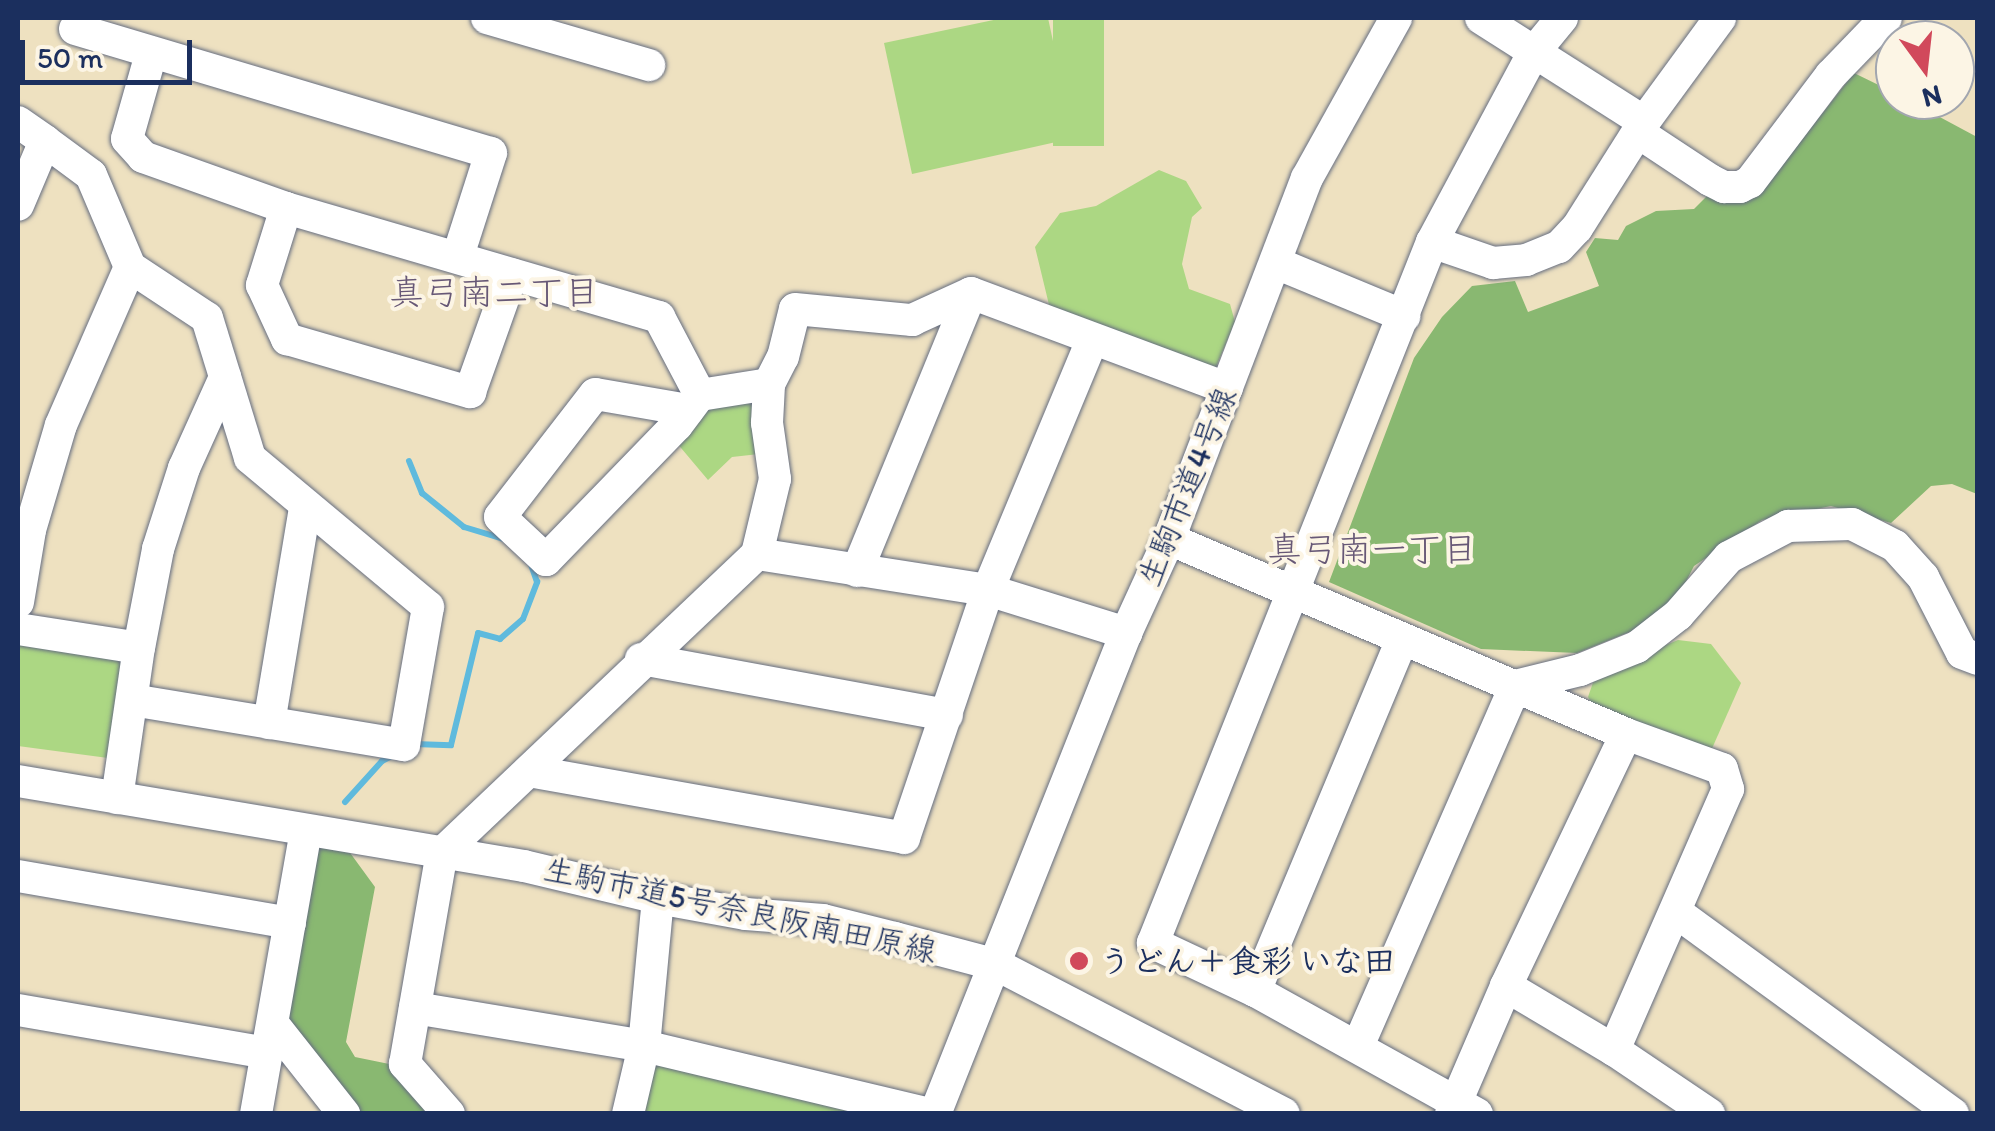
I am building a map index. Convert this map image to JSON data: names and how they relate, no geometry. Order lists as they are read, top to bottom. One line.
{"streets":{"street":["生駒市道4号線","生駒市道5号奈良阪南田原線"]},"crossings":[["生駒市道4号線","生駒市道5号奈良阪南田原線"]],"districts":["真弓南二丁目","真弓南一丁目"],"places":["うどん＋食彩 いな田"],"scale_bar":"50 m","north":"bottom"}
